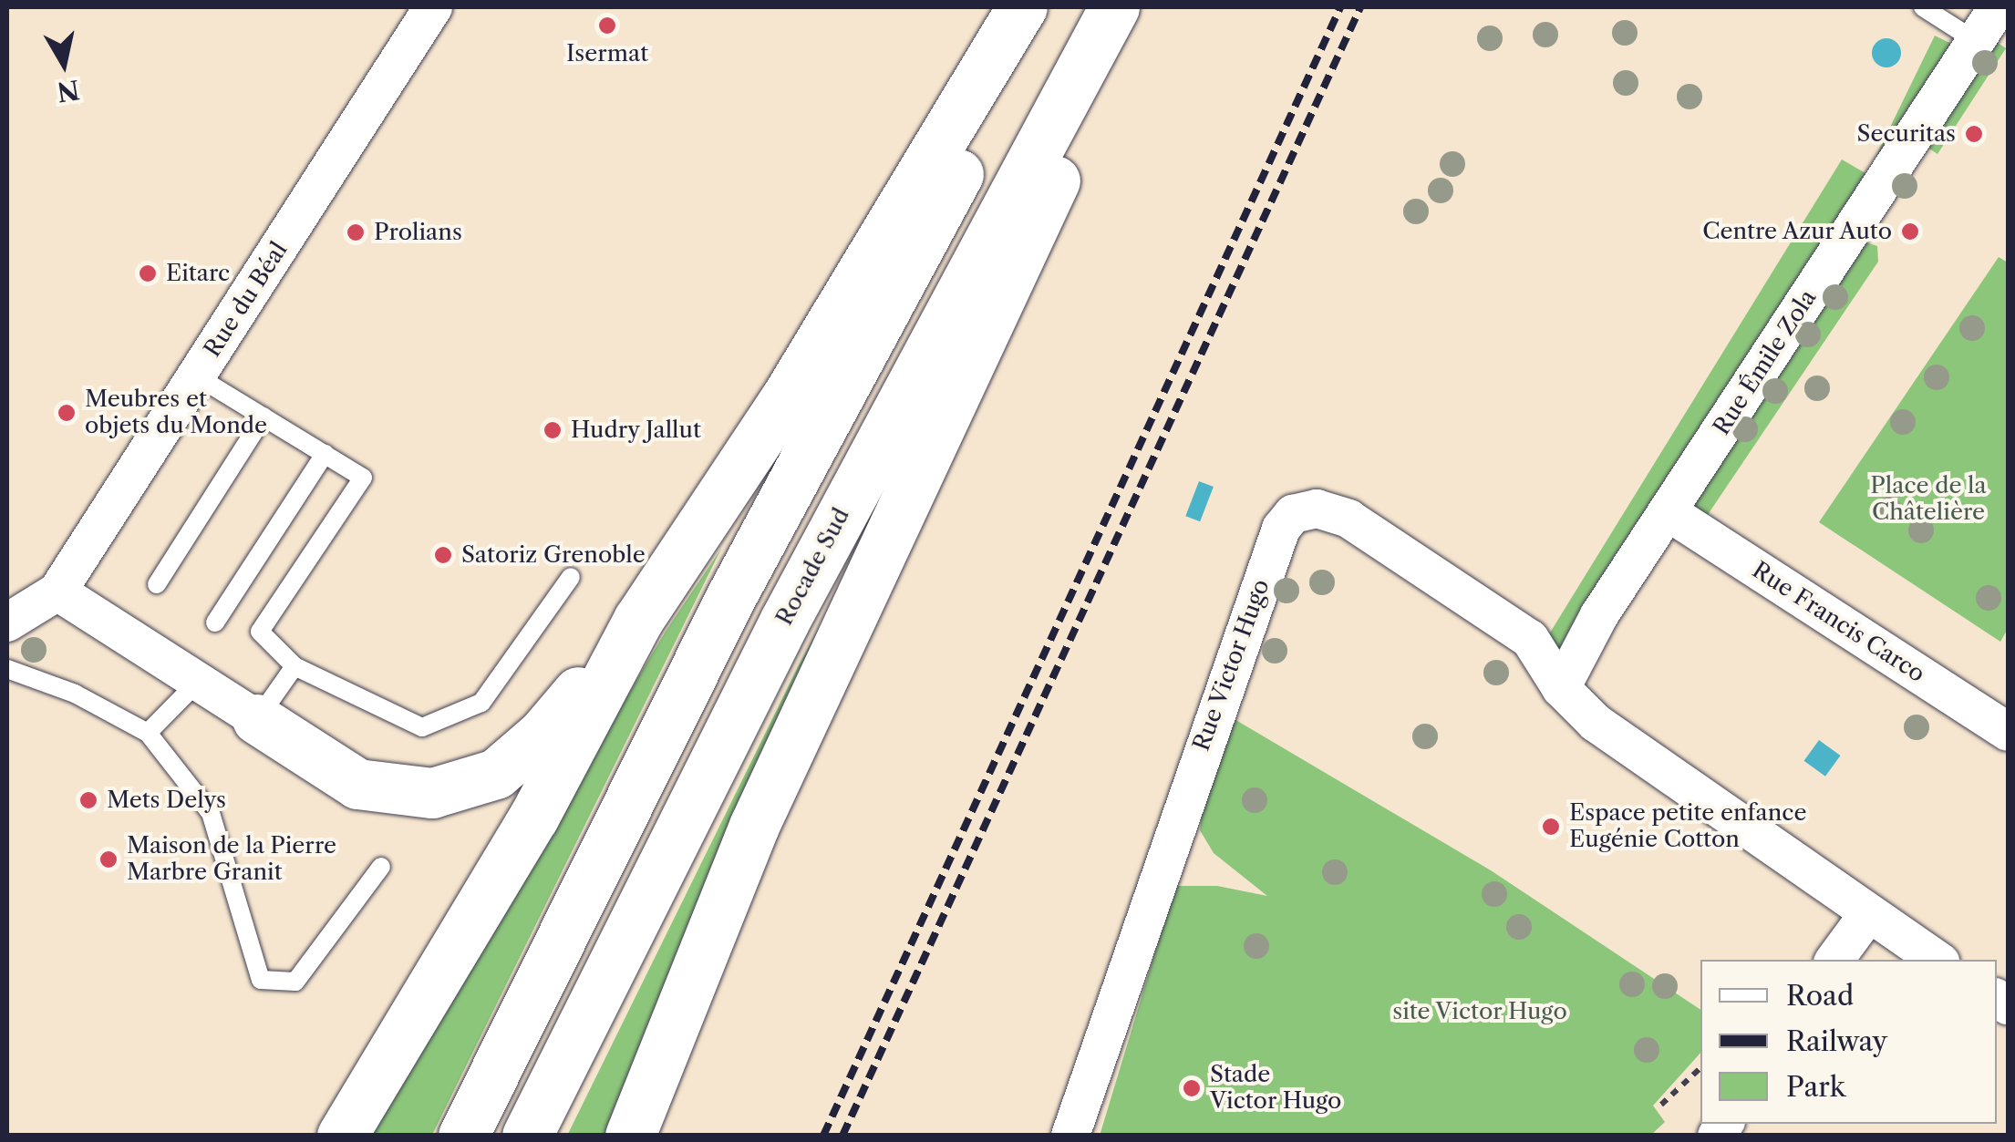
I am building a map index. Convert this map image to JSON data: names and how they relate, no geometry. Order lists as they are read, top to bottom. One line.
{"streets":{"highway":["Rocade Sud"],"street":["Rue du Béal","Rue Émile Zola","Rue Francis Carco","Rue Victor Hugo"]},"crossings":[["Rue Émile Zola","Rue Francis Carco"],["Rue Émile Zola","Rue Victor Hugo"]],"parks":["Place de la Châtelière","site Victor Hugo"],"places":["Isermat","Securitas","Centre Azur Auto","Prolians","Eitarc","Meubres et objets du Monde","Hudry Jallut","Satoriz Grenoble","Mets Delys","Espace petite enfance Eugénie Cotton","Maison de la Pierre Marbre Granit","Stade Victor Hugo"],"legend":["Road","Railway","Park"],"north":"bottom"}
